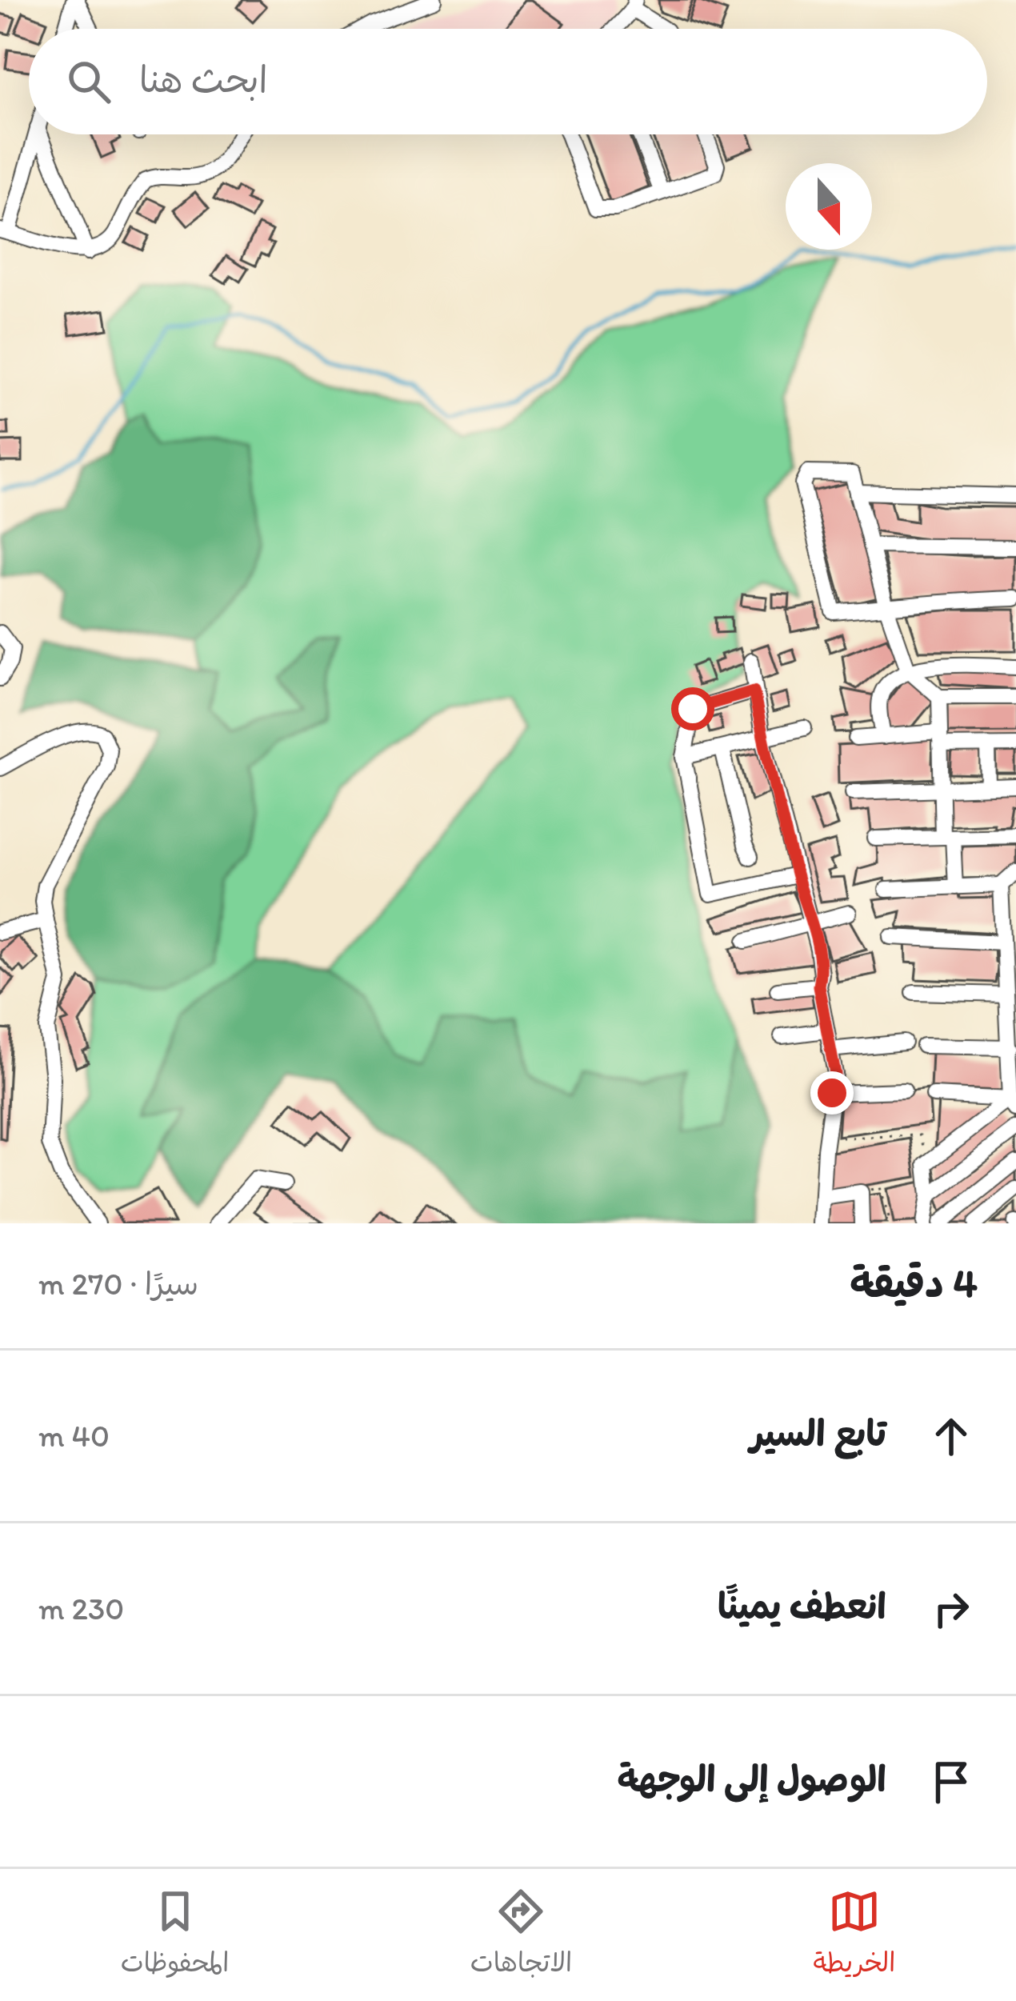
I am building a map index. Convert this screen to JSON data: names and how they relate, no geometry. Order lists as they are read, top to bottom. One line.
{"north":"bottom","page":{"search":"ابحث هنا","heading":["4 دقيقة","سيرًا · 270 m"],"list":[["تابع السير","40 m"],["انعطف يمينًا","230 m"],"الوصول إلى الوجهة"],"nav":["الخريطة","الاتجاهات","المحفوظات"]}}
